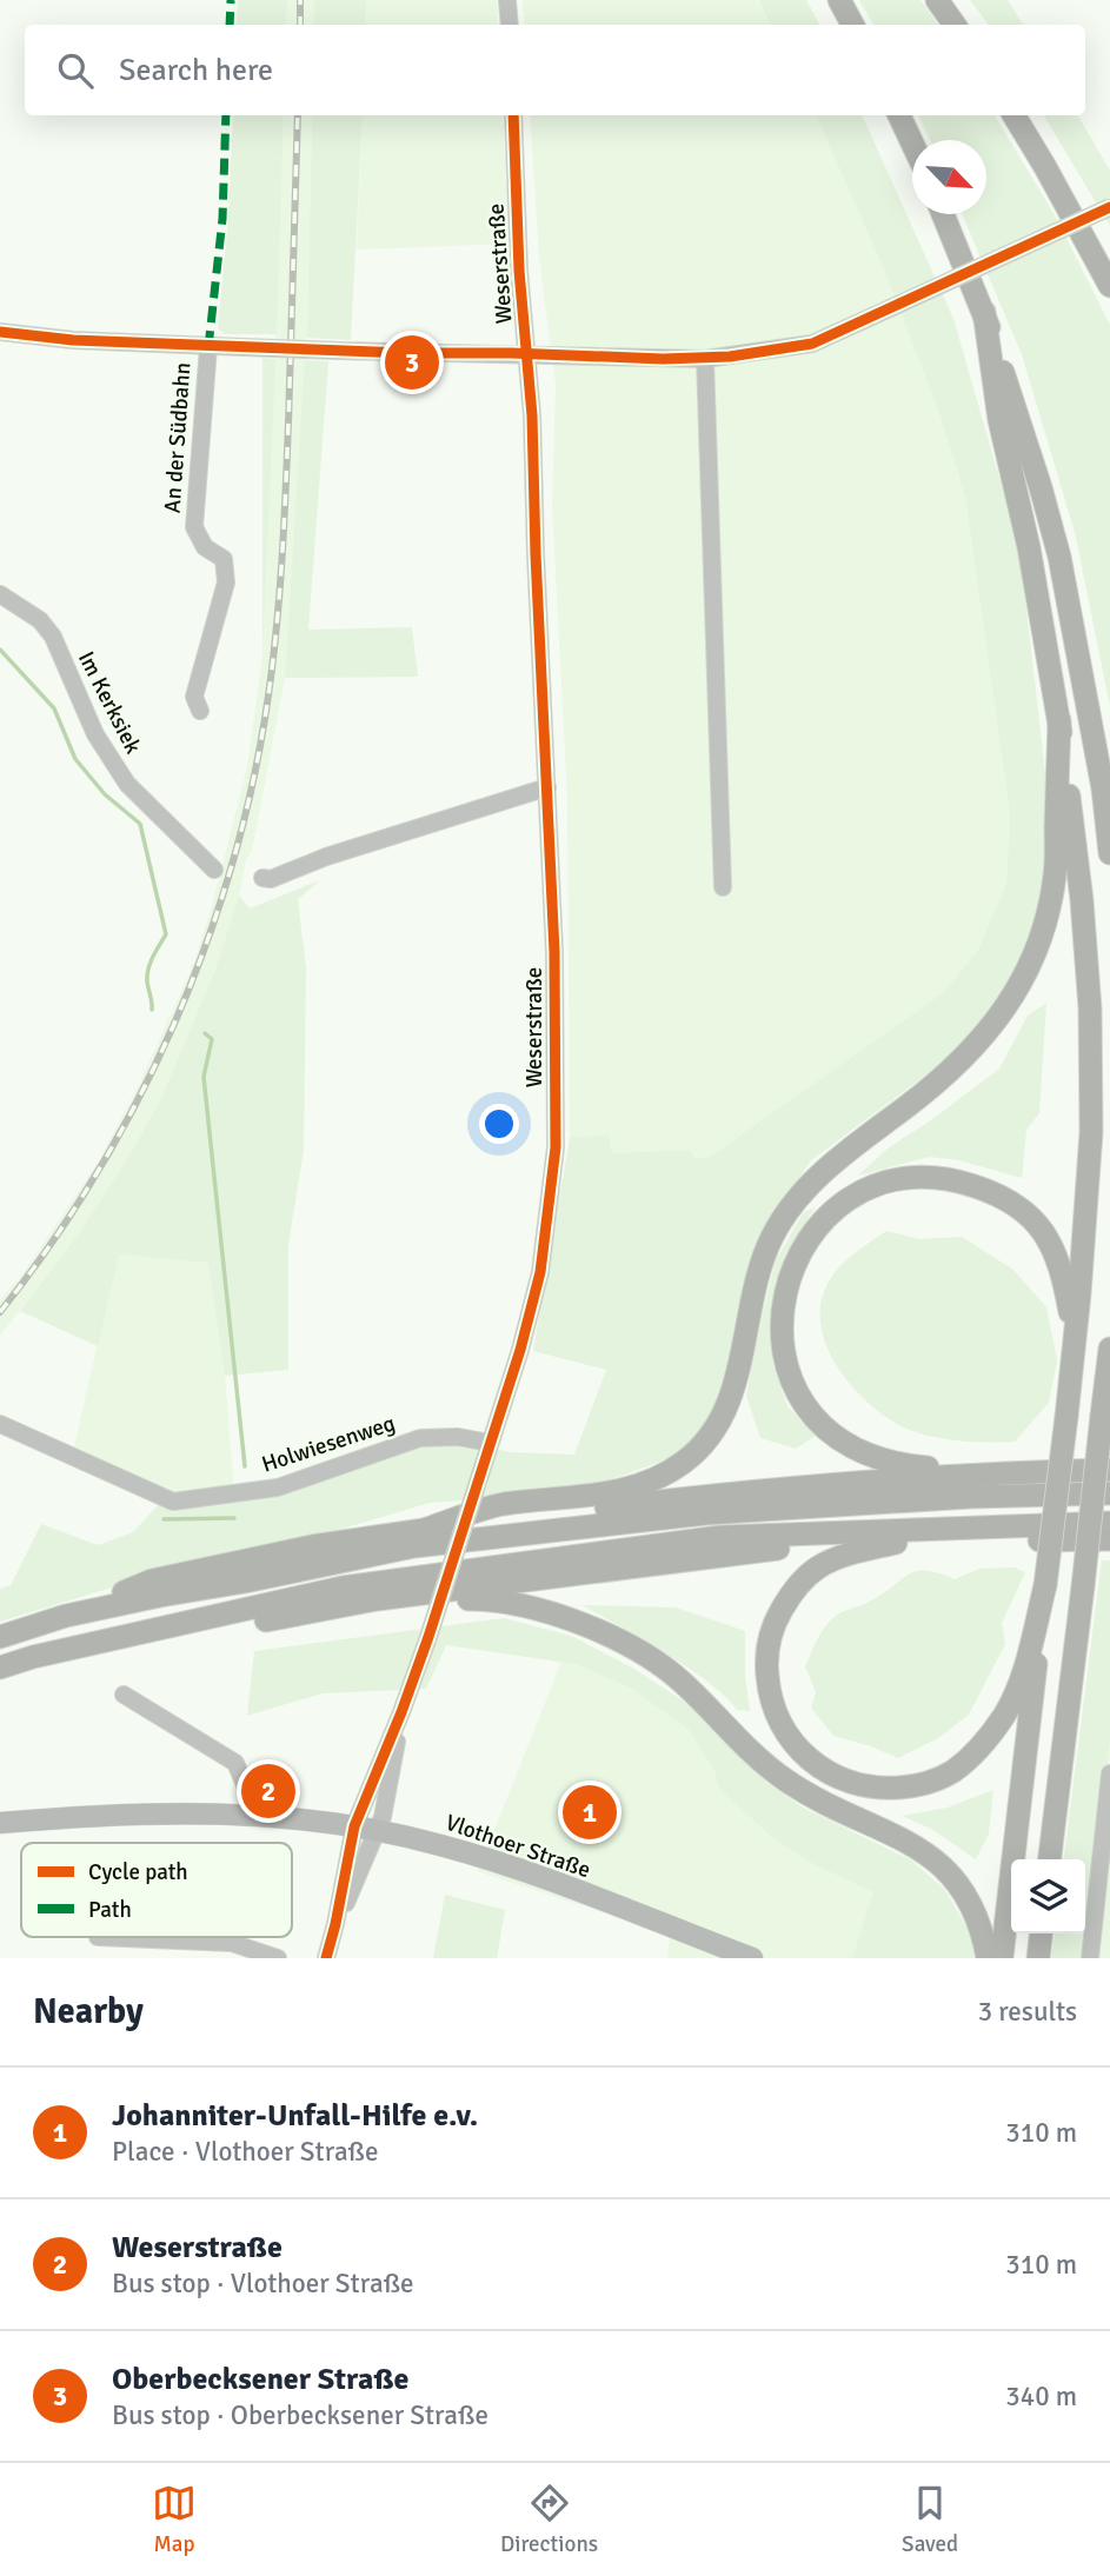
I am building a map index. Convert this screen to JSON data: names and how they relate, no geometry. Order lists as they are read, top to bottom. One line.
{"streets":{"main road":["Vlothoer Straße"],"street":["Weserstraße","An der Südbahn","Im Kerksiek","Holwiesenweg"]},"crossings":[["Weserstraße","Holwiesenweg"],["Weserstraße","Vlothoer Straße"]],"legend":["Cycle path","Path"],"north":"bottom right","page":{"search":"Search here","pins":["3","2","1"],"heading":["Nearby","3 results"],"list":[{"mark":"1","name":"Johanniter-Unfall-Hilfe e.v.","note":"Place · Vlothoer Straße","value":"310 m"},{"mark":"2","name":"Weserstraße","note":"Bus stop · Vlothoer Straße","value":"310 m"},{"mark":"3","name":"Oberbecksener Straße","note":"Bus stop · Oberbecksener Straße","value":"340 m"}],"nav":["Map","Directions","Saved"]}}
